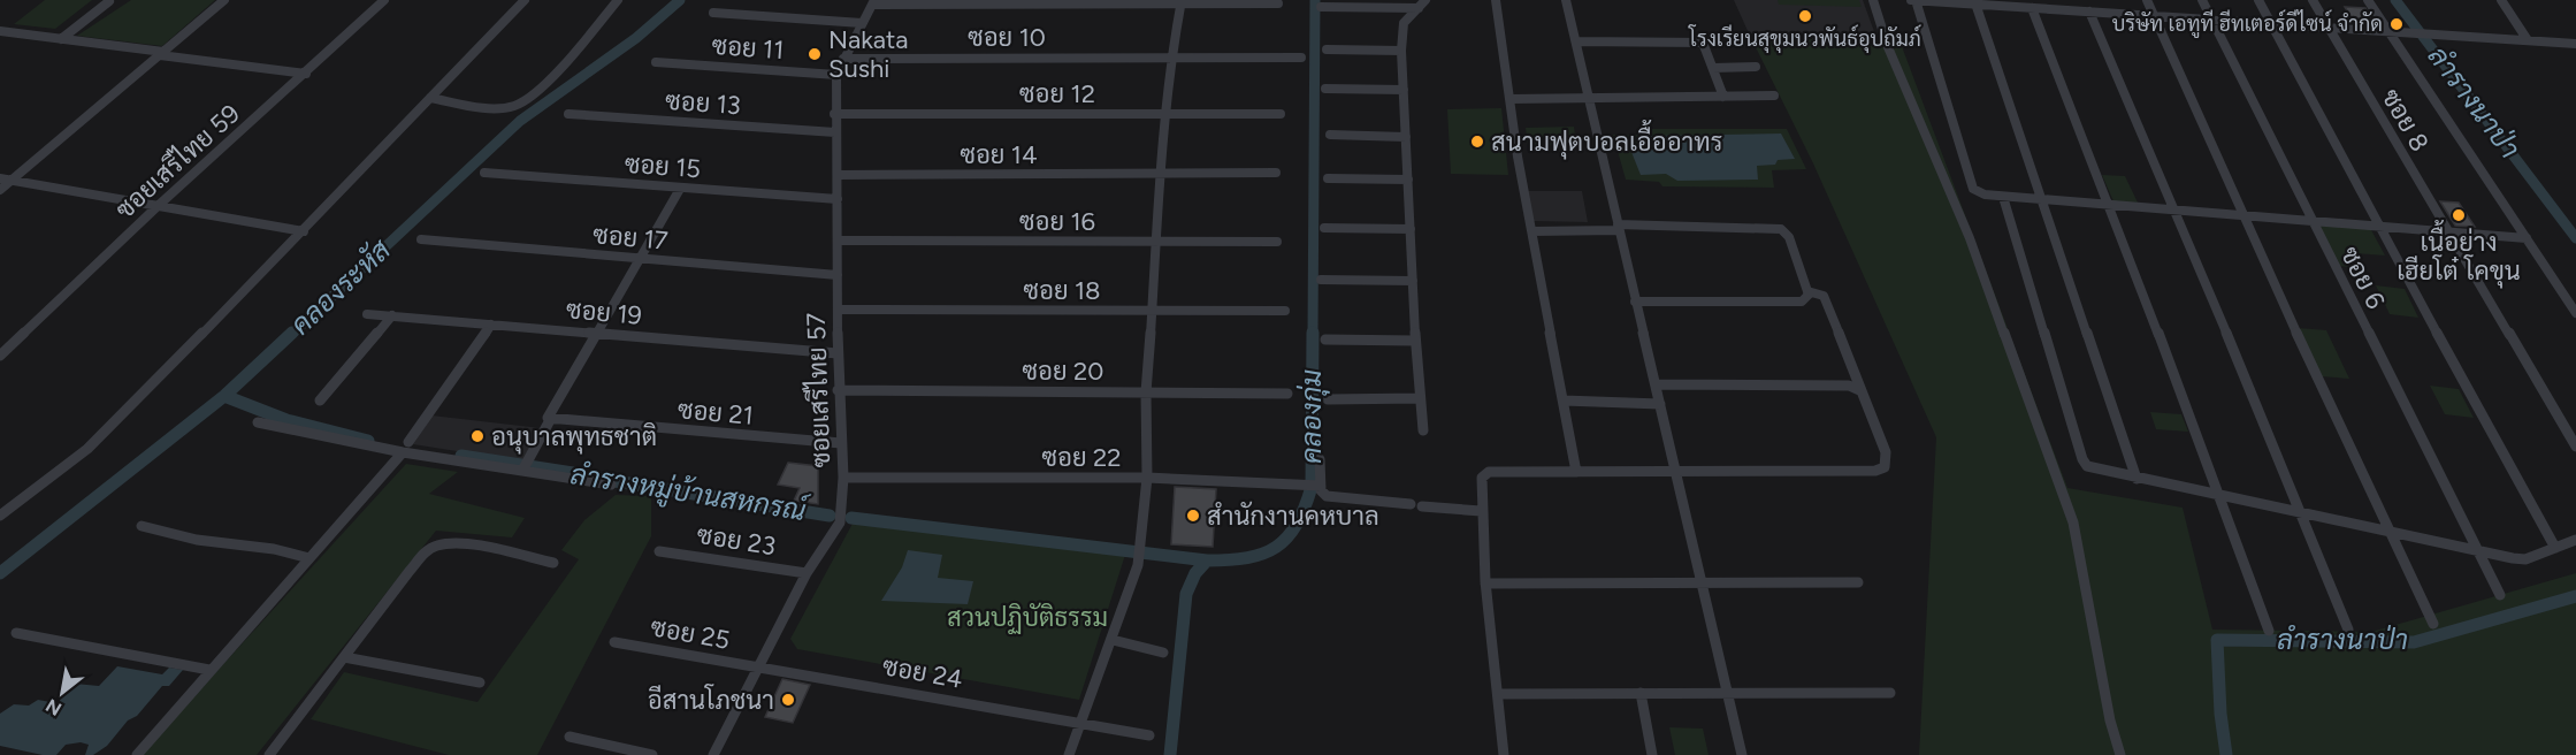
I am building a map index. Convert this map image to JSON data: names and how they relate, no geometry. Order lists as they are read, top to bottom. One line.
{"streets":{"street":["ซอย 10","ซอย 11","ซอย 12","ซอย 13","ซอย 8","ซอย 14","ซอยเสรีไทย 59","ซอย 15","ซอย 16","ซอย 17","ซอย 6","ซอย 18","ซอย 19","ซอย 20","ซอยเสรีไทย 57","ซอย 21","ซอย 22","ซอย 23","ซอย 25","ซอย 24"]},"crossings":[["ซอย 10","ซอยเสรีไทย 57"],["ซอย 11","ซอยเสรีไทย 57"],["ซอย 12","ซอยเสรีไทย 57"],["ซอย 13","ซอยเสรีไทย 57"],["ซอย 14","ซอยเสรีไทย 57"],["ซอย 15","ซอยเสรีไทย 57"],["ซอย 16","ซอยเสรีไทย 57"],["ซอย 17","ซอยเสรีไทย 57"],["ซอย 18","ซอยเสรีไทย 57"],["ซอย 19","ซอยเสรีไทย 57"],["ซอย 20","ซอยเสรีไทย 57"],["ซอยเสรีไทย 57","ซอย 21"],["ซอยเสรีไทย 57","ซอย 22"],["ซอยเสรีไทย 57","ซอย 23"],["ซอยเสรีไทย 57","ซอย 25"],["ซอยเสรีไทย 57","ซอย 24"],["ซอย 25","ซอย 24"]],"water":["ลำรางนาป่า","คลองระหัส","คลองกุ่ม","ลำรางหมู่บ้านสหกรณ์"],"parks":["สวนปฏิบัติธรรม"],"places":["โรงเรียนสุขุมนวพันธ์อุปถัมภ์","บริษัท เอทูที ฮีทเตอร์ดีไซน์ จำกัด","Nakata Sushi","สนามฟุตบอลเอื้ออาทร","เนื้อย่าง เฮียโต๋ โคขุน","อนุบาลพุทธชาติ","สำนักงานคหบาล","อีสานโภชนา"],"north":"bottom left"}
